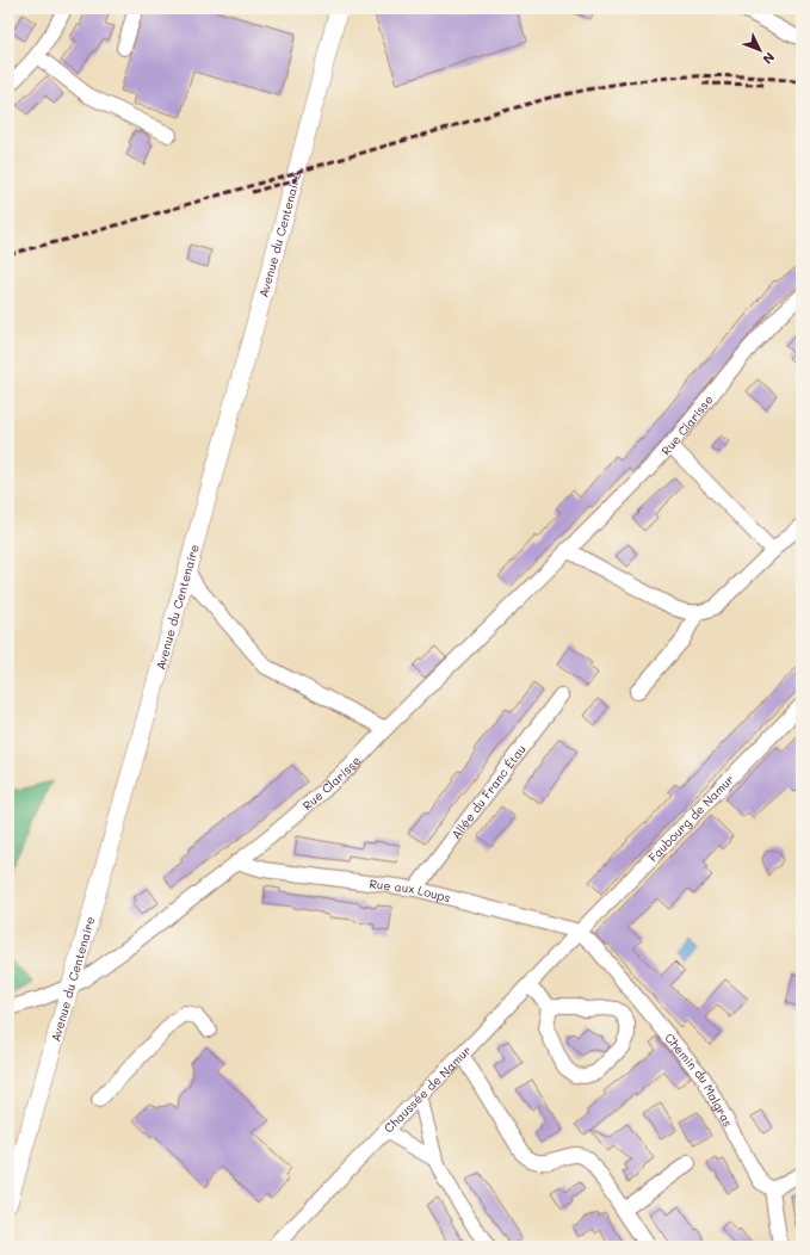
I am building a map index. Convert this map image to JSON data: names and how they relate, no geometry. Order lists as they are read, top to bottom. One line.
{"streets":{"main road":["Avenue du Centenaire"],"street":["Rue Clarisse","Allée du Franc Étau","Faubourg de Namur","Rue aux Loups","Chemin du Malgras","Chaussée de Namur"]},"crossings":[["Avenue du Centenaire","Rue Clarisse"],["Rue Clarisse","Rue aux Loups"],["Allée du Franc Étau","Rue aux Loups"],["Faubourg de Namur","Rue aux Loups"],["Faubourg de Namur","Chemin du Malgras"],["Faubourg de Namur","Chaussée de Namur"],["Rue aux Loups","Chemin du Malgras"],["Rue aux Loups","Chaussée de Namur"],["Chemin du Malgras","Chaussée de Namur"]],"north":"bottom right"}
